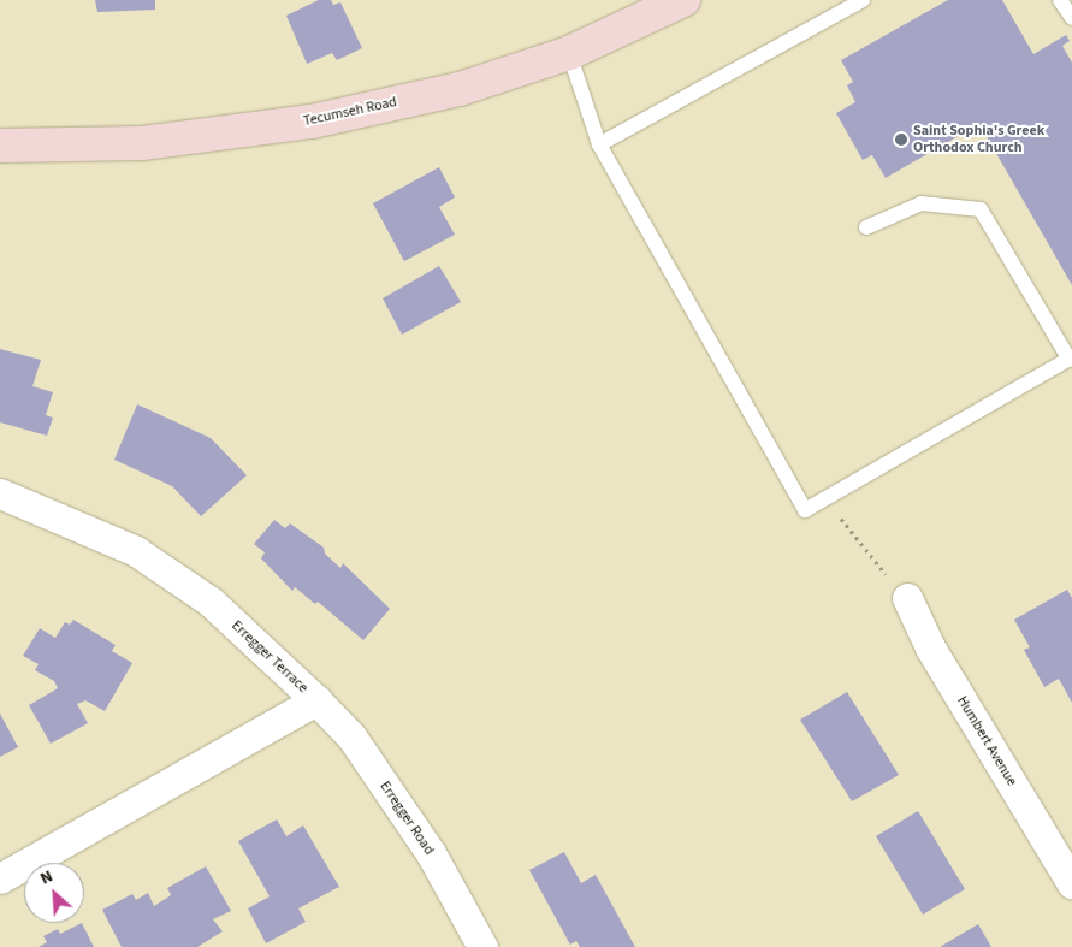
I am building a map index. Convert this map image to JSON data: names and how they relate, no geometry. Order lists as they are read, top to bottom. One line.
{"streets":{"street":["Tecumseh Road","Erregger Terrace","Humbert Avenue","Erregger Road"]},"crossings":[["Erregger Terrace","Erregger Road"]],"places":["Saint Sophia's Greek Orthodox Church"],"north":"top left"}
